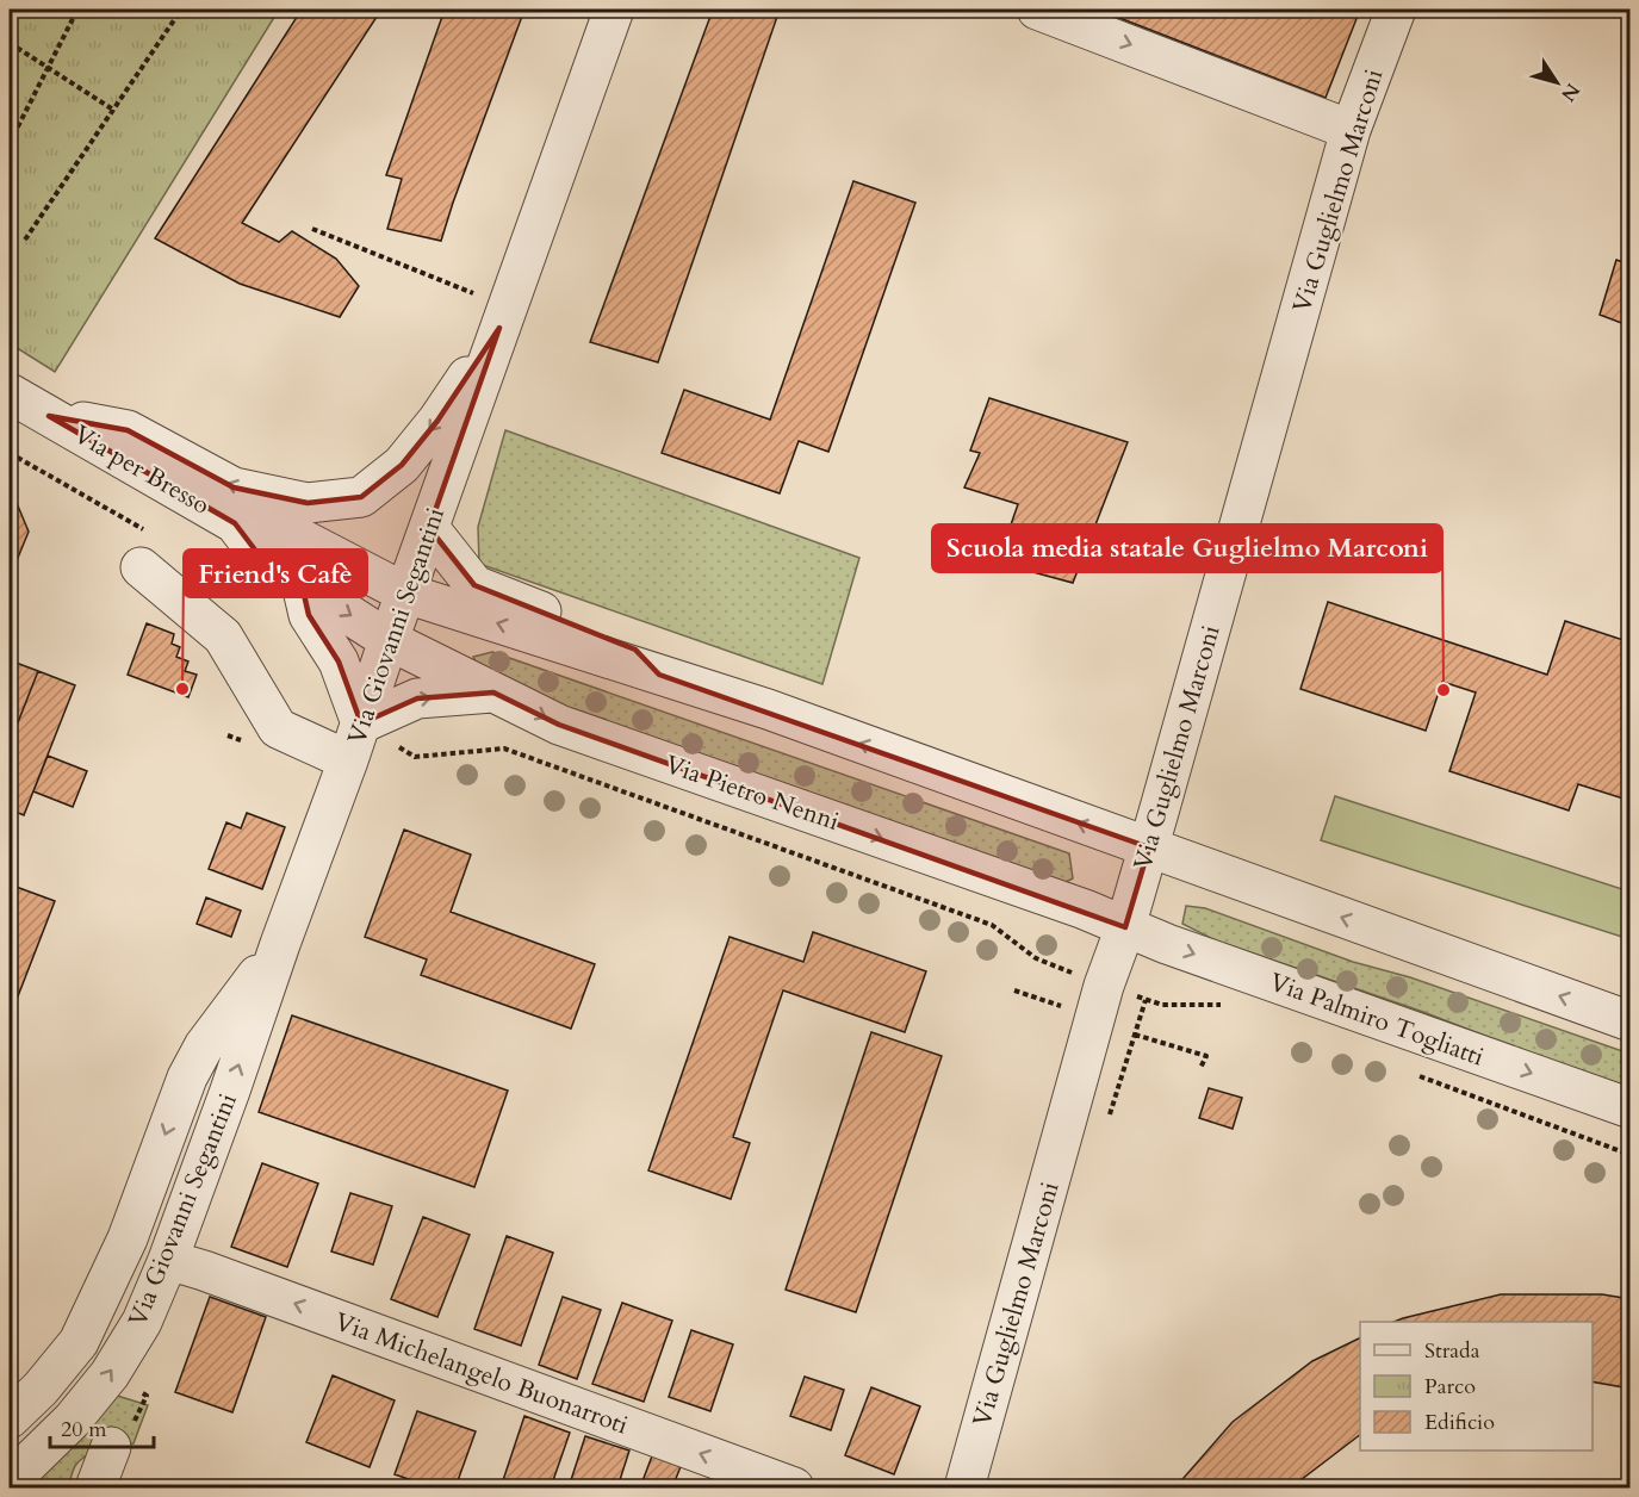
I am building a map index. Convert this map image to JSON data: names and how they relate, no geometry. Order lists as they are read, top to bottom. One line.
{"streets":{"street":["Via Guglielmo Marconi","Via per Bresso","Via Giovanni Segantini","Via Pietro Nenni","Via Palmiro Togliatti","Via Michelangelo Buonarroti"]},"crossings":[["Via Guglielmo Marconi","Via Pietro Nenni"],["Via Guglielmo Marconi","Via Palmiro Togliatti"],["Via per Bresso","Via Giovanni Segantini"],["Via per Bresso","Via Pietro Nenni"],["Via Giovanni Segantini","Via Pietro Nenni"],["Via Giovanni Segantini","Via Michelangelo Buonarroti"],["Via Pietro Nenni","Via Palmiro Togliatti"]],"one_way":["Via Michelangelo Buonarroti"],"places":["Friend's Cafè","Scuola media statale Guglielmo Marconi"],"legend":["Strada","Parco","Edificio"],"scale_bar":"20 m","north":"bottom right"}
